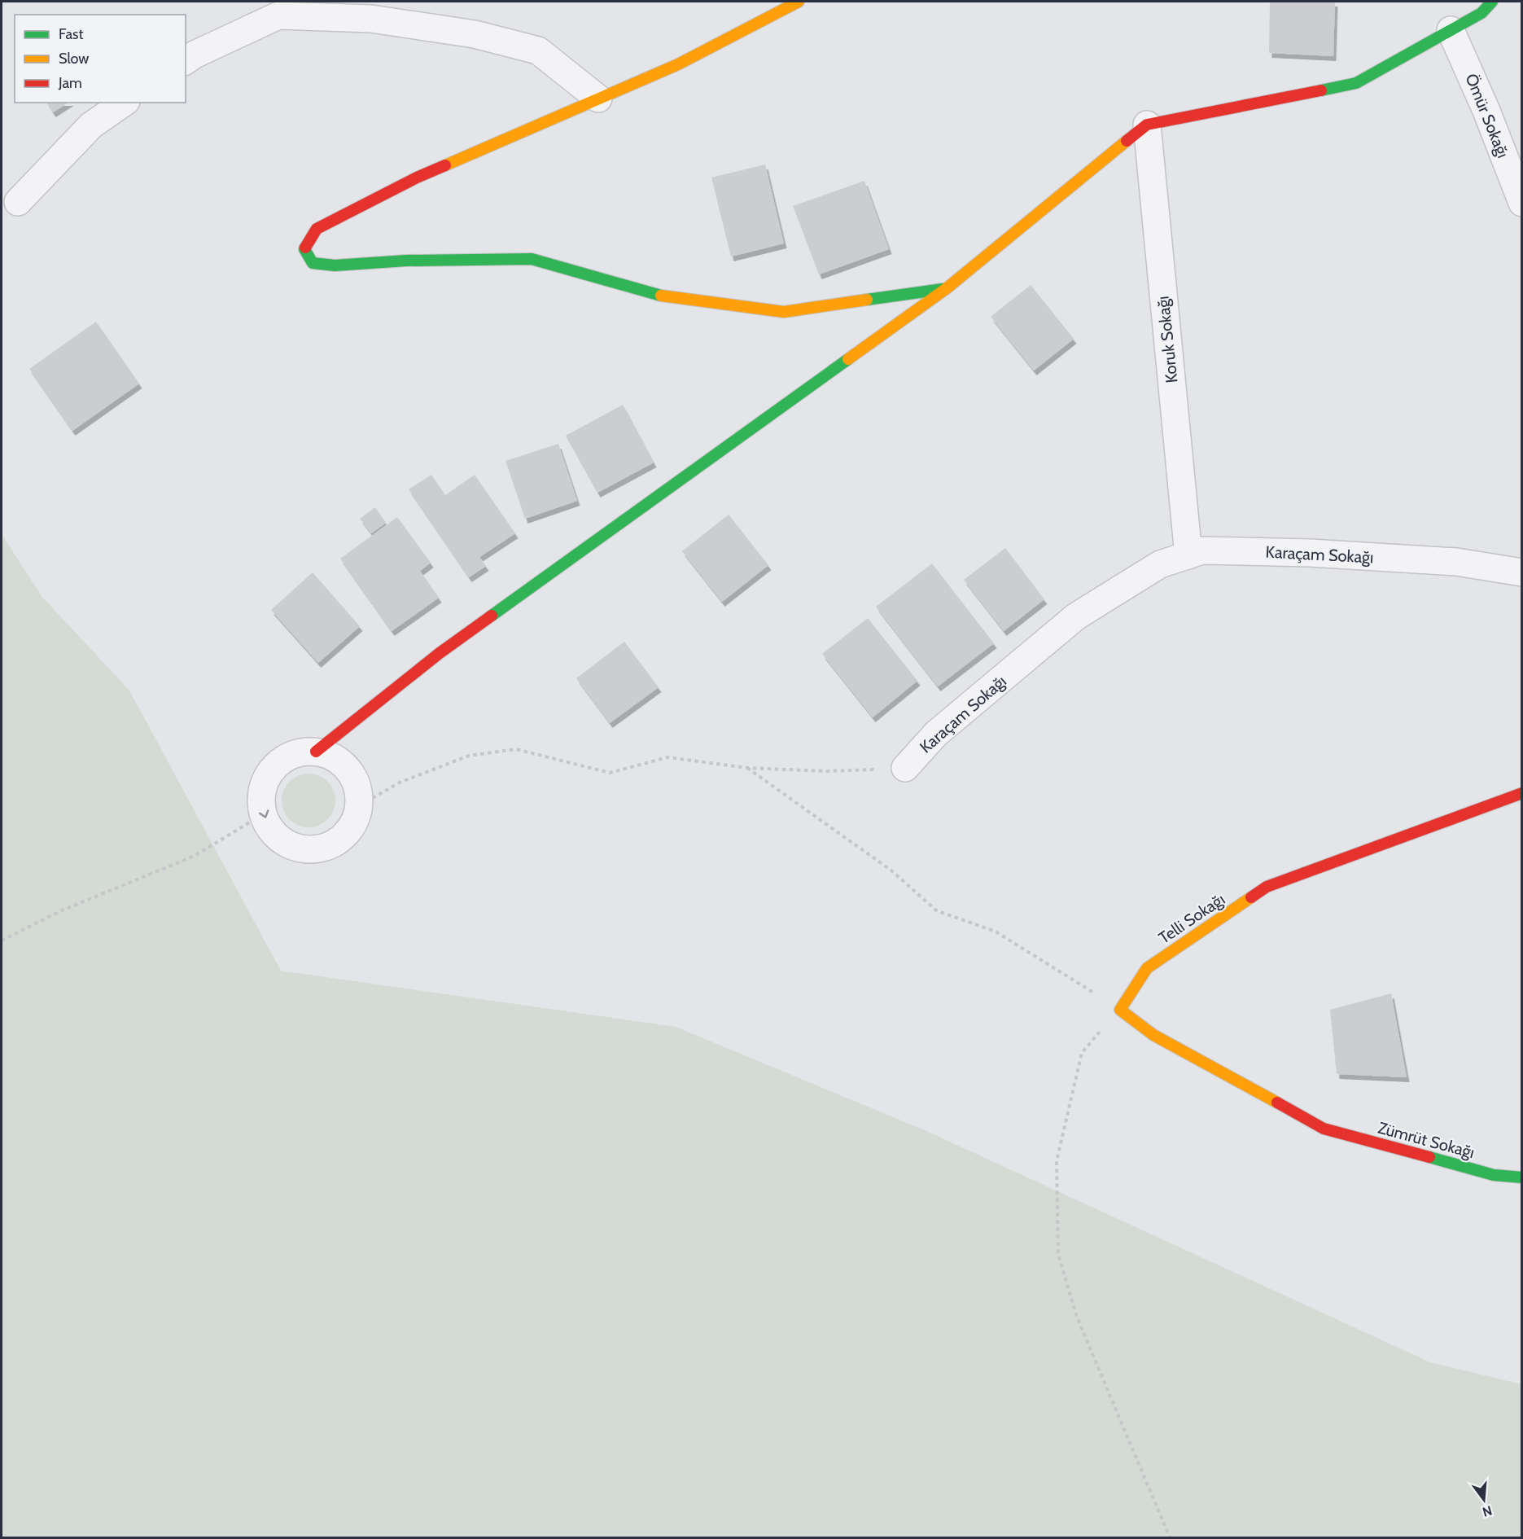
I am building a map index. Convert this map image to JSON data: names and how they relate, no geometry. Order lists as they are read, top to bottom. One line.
{"streets":{"street":["Ömür Sokağı","Koruk Sokağı","Karaçam Sokağı","Telli Sokağı","Zümrüt Sokağı"]},"crossings":[["Koruk Sokağı","Karaçam Sokağı"],["Telli Sokağı","Zümrüt Sokağı"]],"legend":["Fast","Slow","Jam"],"north":"bottom"}
